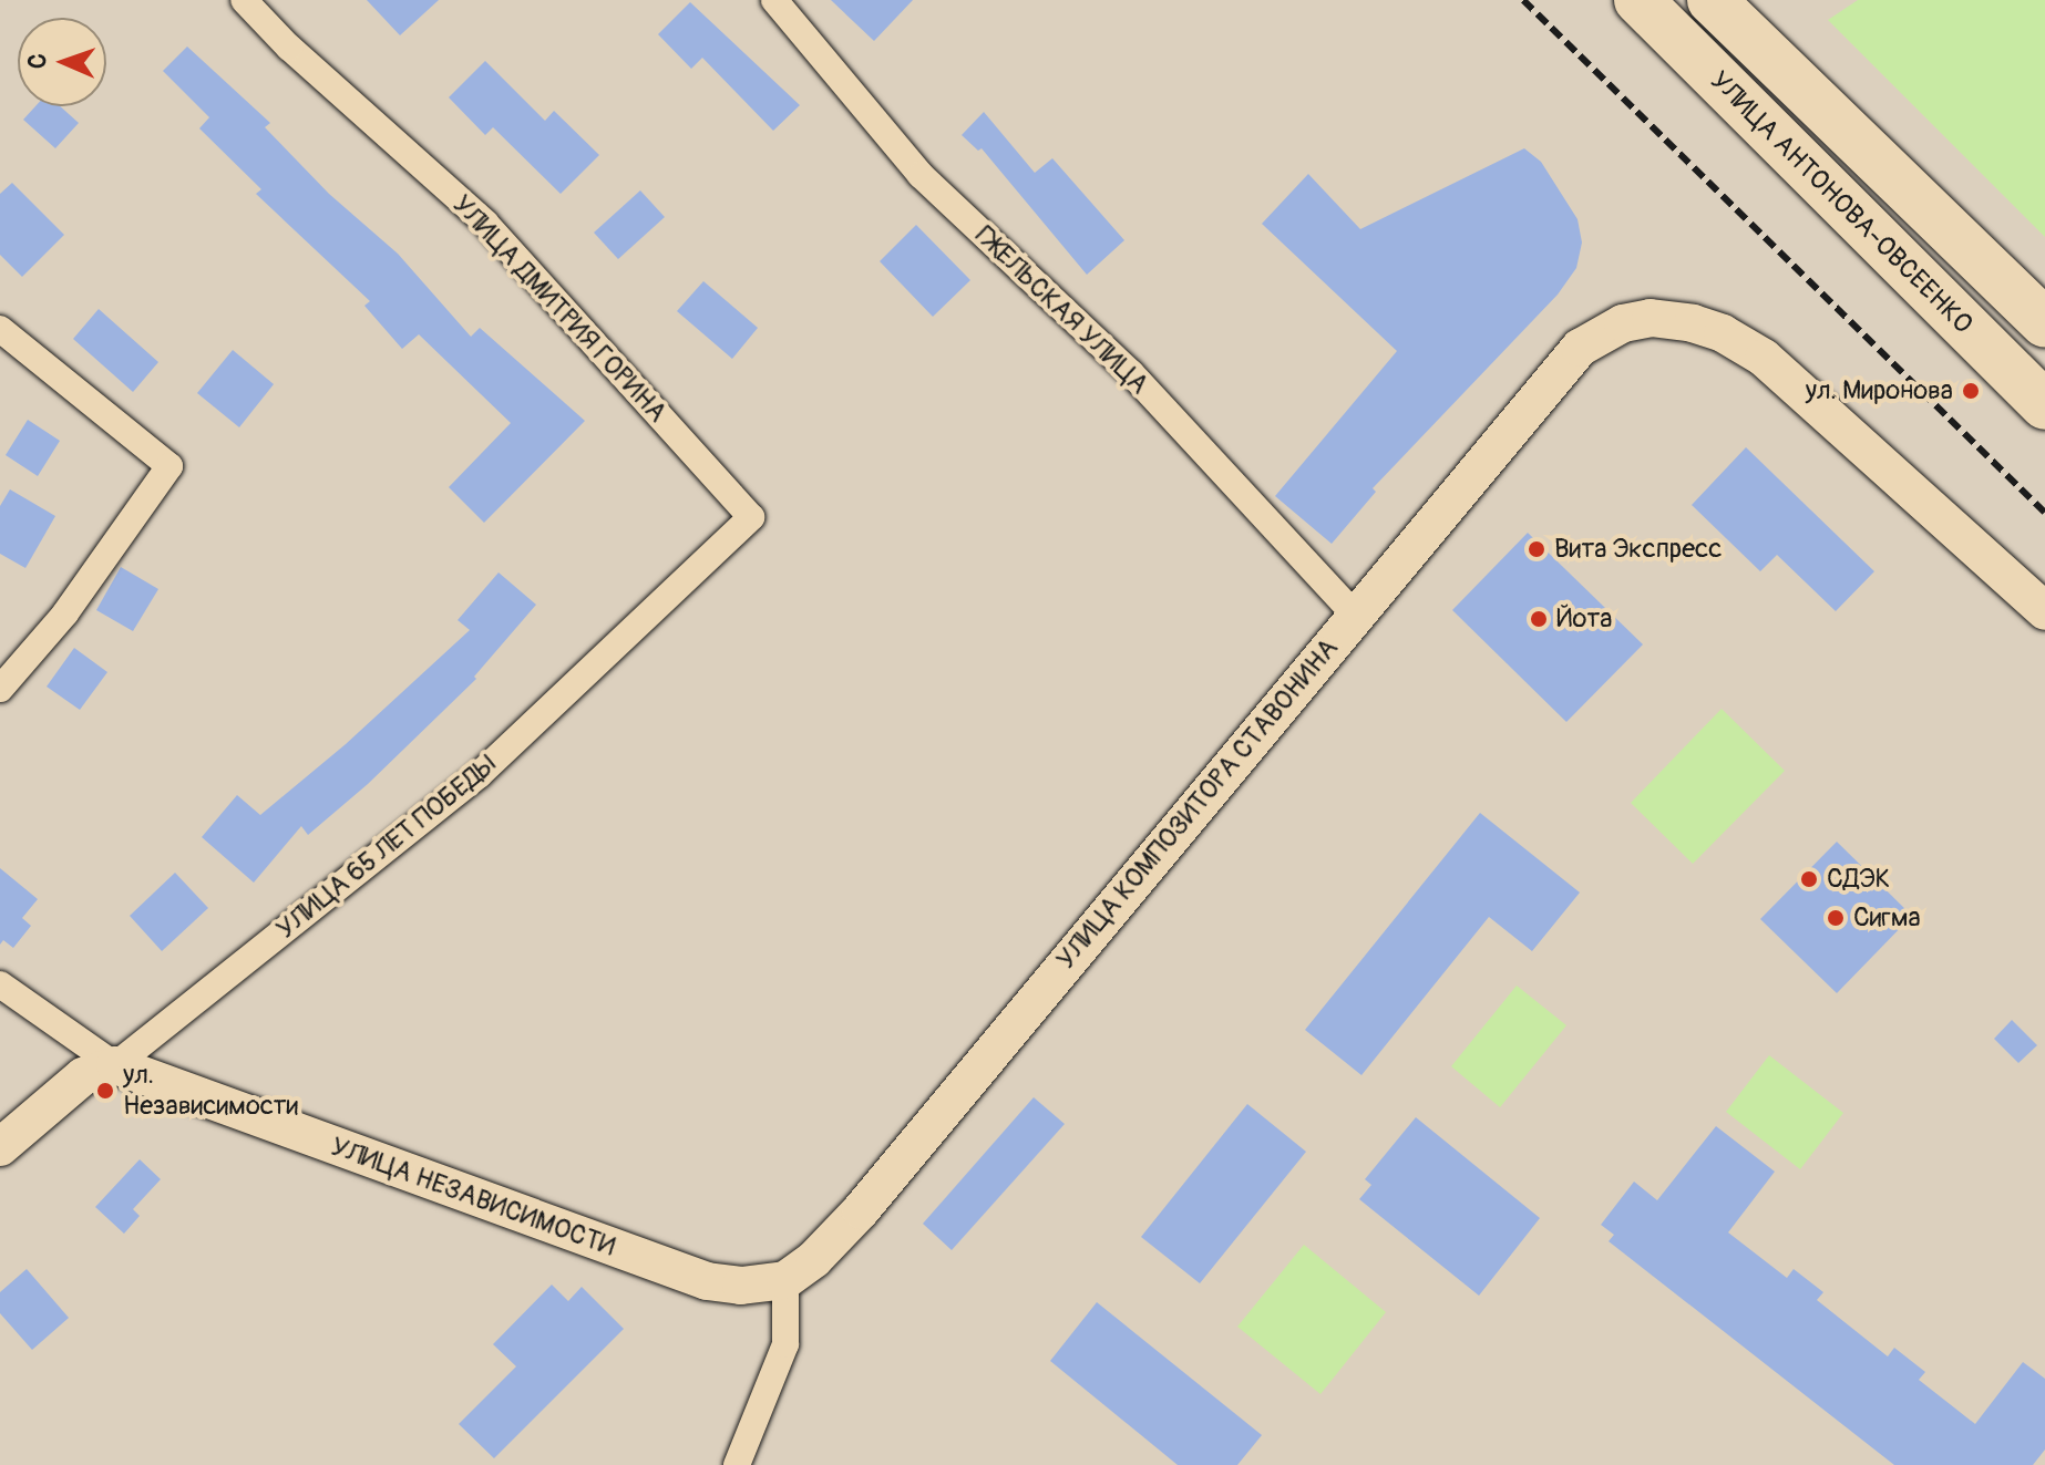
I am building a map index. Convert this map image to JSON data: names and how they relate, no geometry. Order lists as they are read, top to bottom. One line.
{"streets":{"highway":["УЛИЦА АНТОНОВА-ОВСЕЕНКО"],"street":["УЛИЦА ДМИТРИЯ ГОРИНА","ГЖЕЛЬСКАЯ УЛИЦА","УЛИЦА КОМПОЗИТОРА СТАВОНИНА","УЛИЦА 65 ЛЕТ ПОБЕДЫ","УЛИЦА НЕЗАВИСИМОСТИ"]},"crossings":[["УЛИЦА ДМИТРИЯ ГОРИНА","УЛИЦА 65 ЛЕТ ПОБЕДЫ"],["ГЖЕЛЬСКАЯ УЛИЦА","УЛИЦА КОМПОЗИТОРА СТАВОНИНА"],["УЛИЦА КОМПОЗИТОРА СТАВОНИНА","УЛИЦА НЕЗАВИСИМОСТИ"],["УЛИЦА 65 ЛЕТ ПОБЕДЫ","УЛИЦА НЕЗАВИСИМОСТИ"]],"places":["ул. Миронова","Вита Экспресс","Йота","СДЭК","Сигма","ул. Независимости"],"north":"left"}
